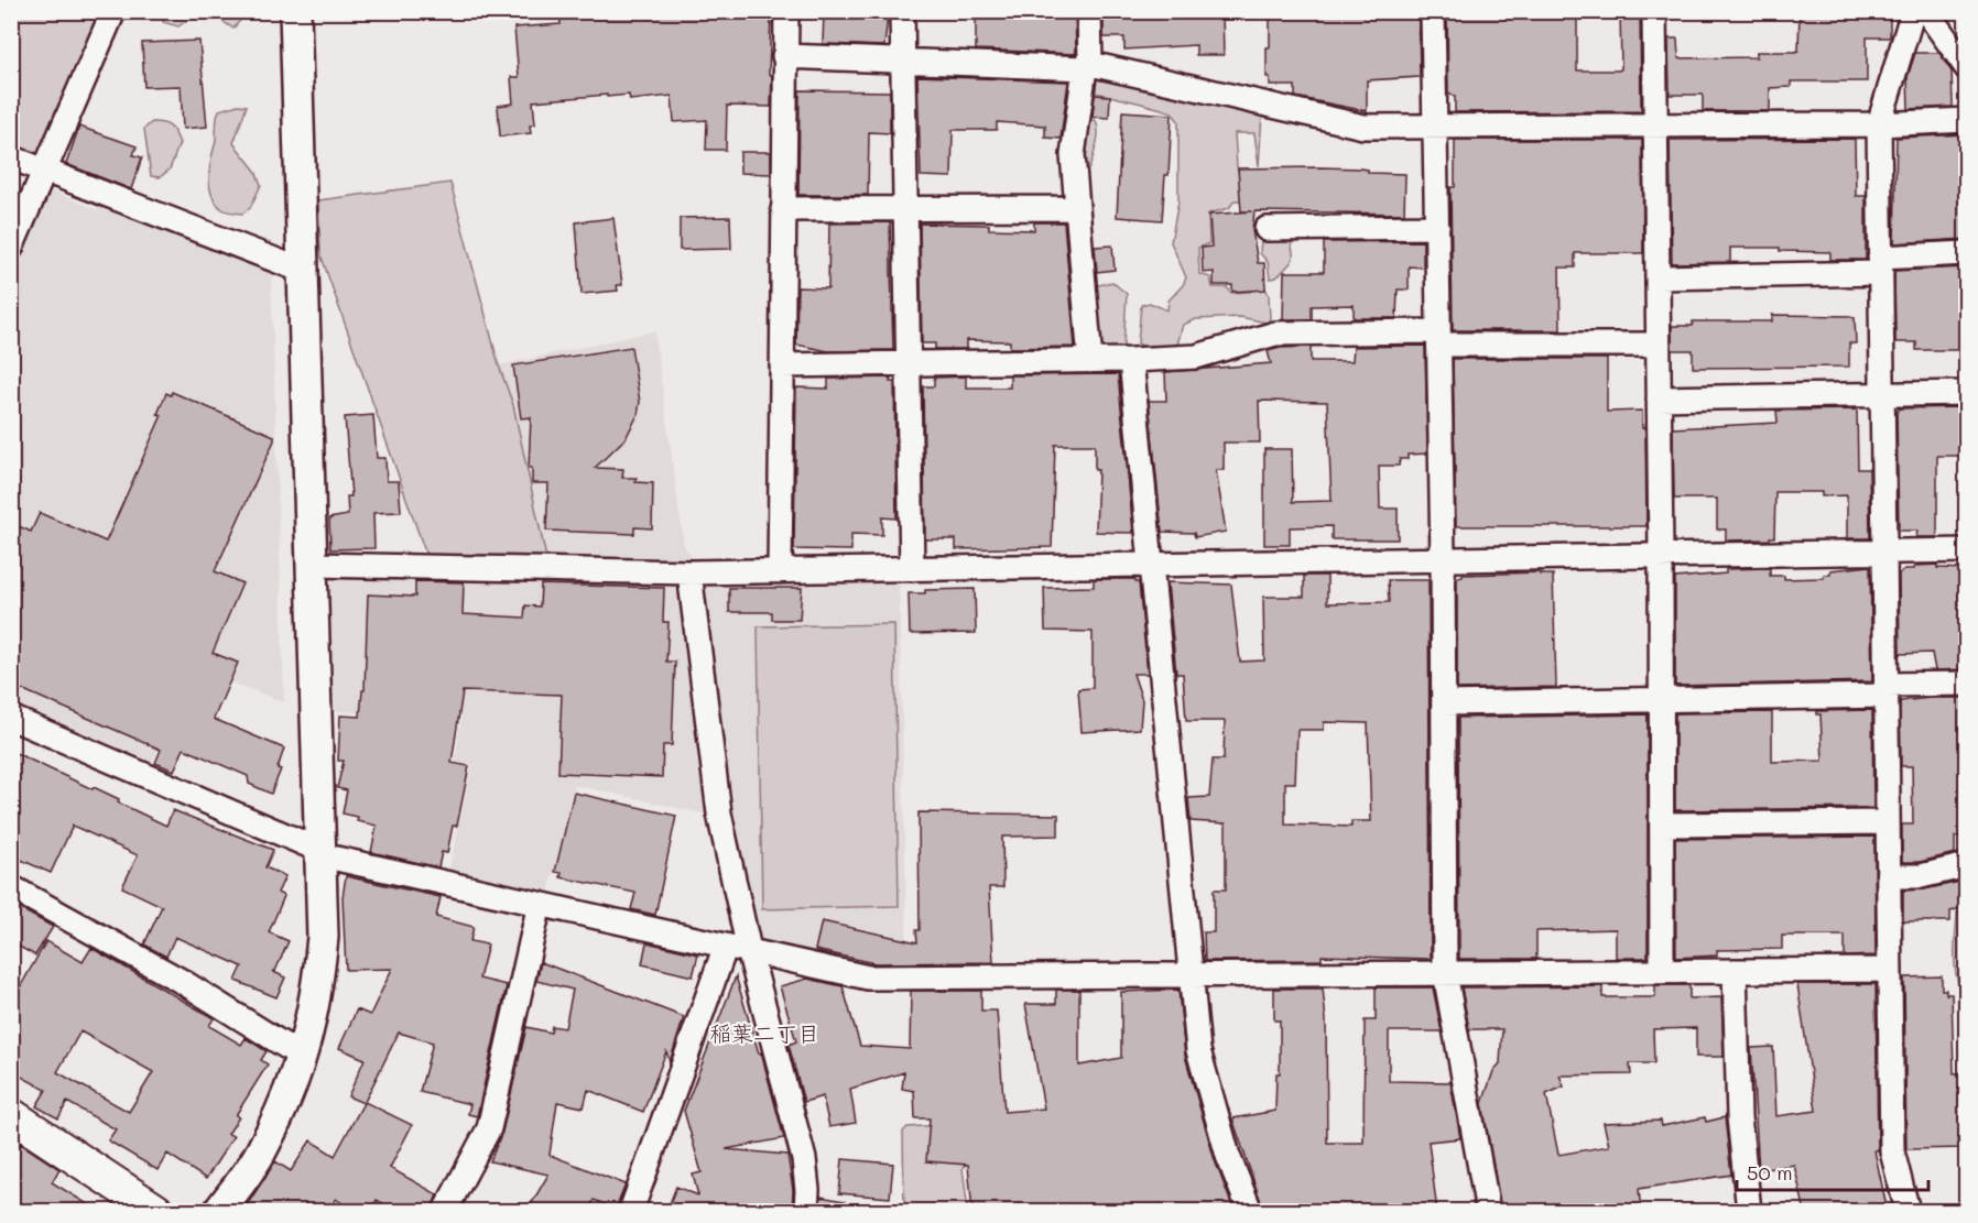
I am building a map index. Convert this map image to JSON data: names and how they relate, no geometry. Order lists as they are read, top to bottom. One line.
{"districts":["稲葉二丁目"],"scale_bar":"50 m"}
